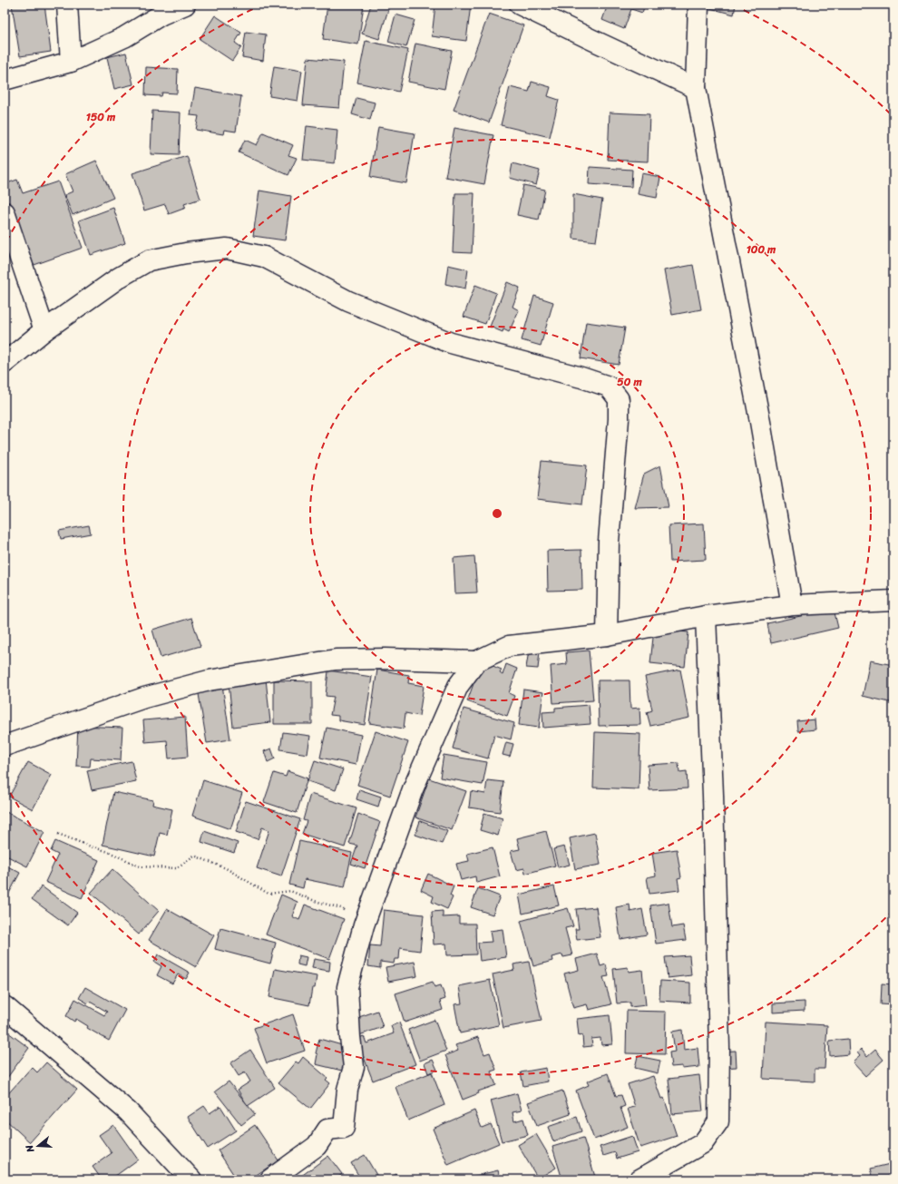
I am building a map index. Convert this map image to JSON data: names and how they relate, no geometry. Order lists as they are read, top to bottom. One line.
{"north":"left","rings":["150 m","100 m","50 m"]}
